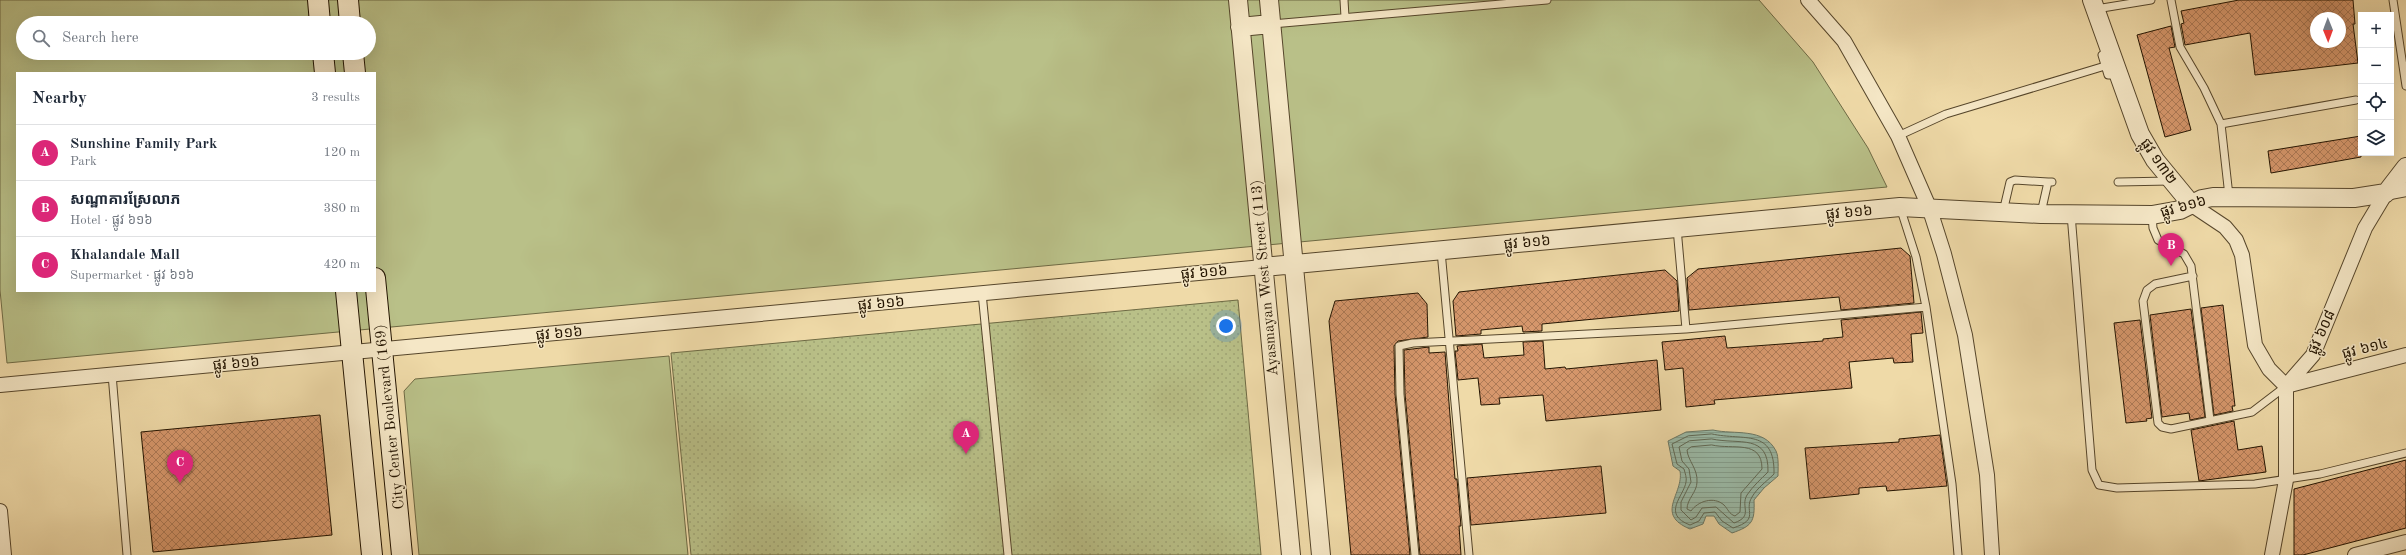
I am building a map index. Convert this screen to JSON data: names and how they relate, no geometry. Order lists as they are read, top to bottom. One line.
{"streets":{"main road":["City Center Boulevard (169)"],"street":["ផ្លូវ ១៣២","ផ្លូវ ៦១៦","Ayasmayan West Street (113)","ផ្លូវ ៦០៨","ផ្លូវ ៦១៤"]},"crossings":[["ផ្លូវ ១៣២","ផ្លូវ ៦១៦"],["ផ្លូវ ១៣២","ផ្លូវ ៦០៨"],["ផ្លូវ ១៣២","ផ្លូវ ៦១៤"],["ផ្លូវ ៦១៦","Ayasmayan West Street (113)"],["ផ្លូវ ៦១៦","ផ្លូវ ៦០៨"],["ផ្លូវ ៦១៦","City Center Boulevard (169)"],["ផ្លូវ ៦០៨","ផ្លូវ ៦១៤"]],"north":"bottom","page":{"map_buttons":["+","−"],"search":"Search here","heading":["Nearby","3 results"],"list":[{"mark":"A","name":"Sunshine Family Park","note":"Park","value":"120 m"},{"mark":"B","name":"សណ្ឋាគារស្រែលាភ","note":"Hotel · ផ្លូវ ៦១៦","value":"380 m"},{"mark":"C","name":"Khalandale Mall","note":"Supermarket · ផ្លូវ ៦១៦","value":"420 m"}],"pins":["B","A","C"]}}
